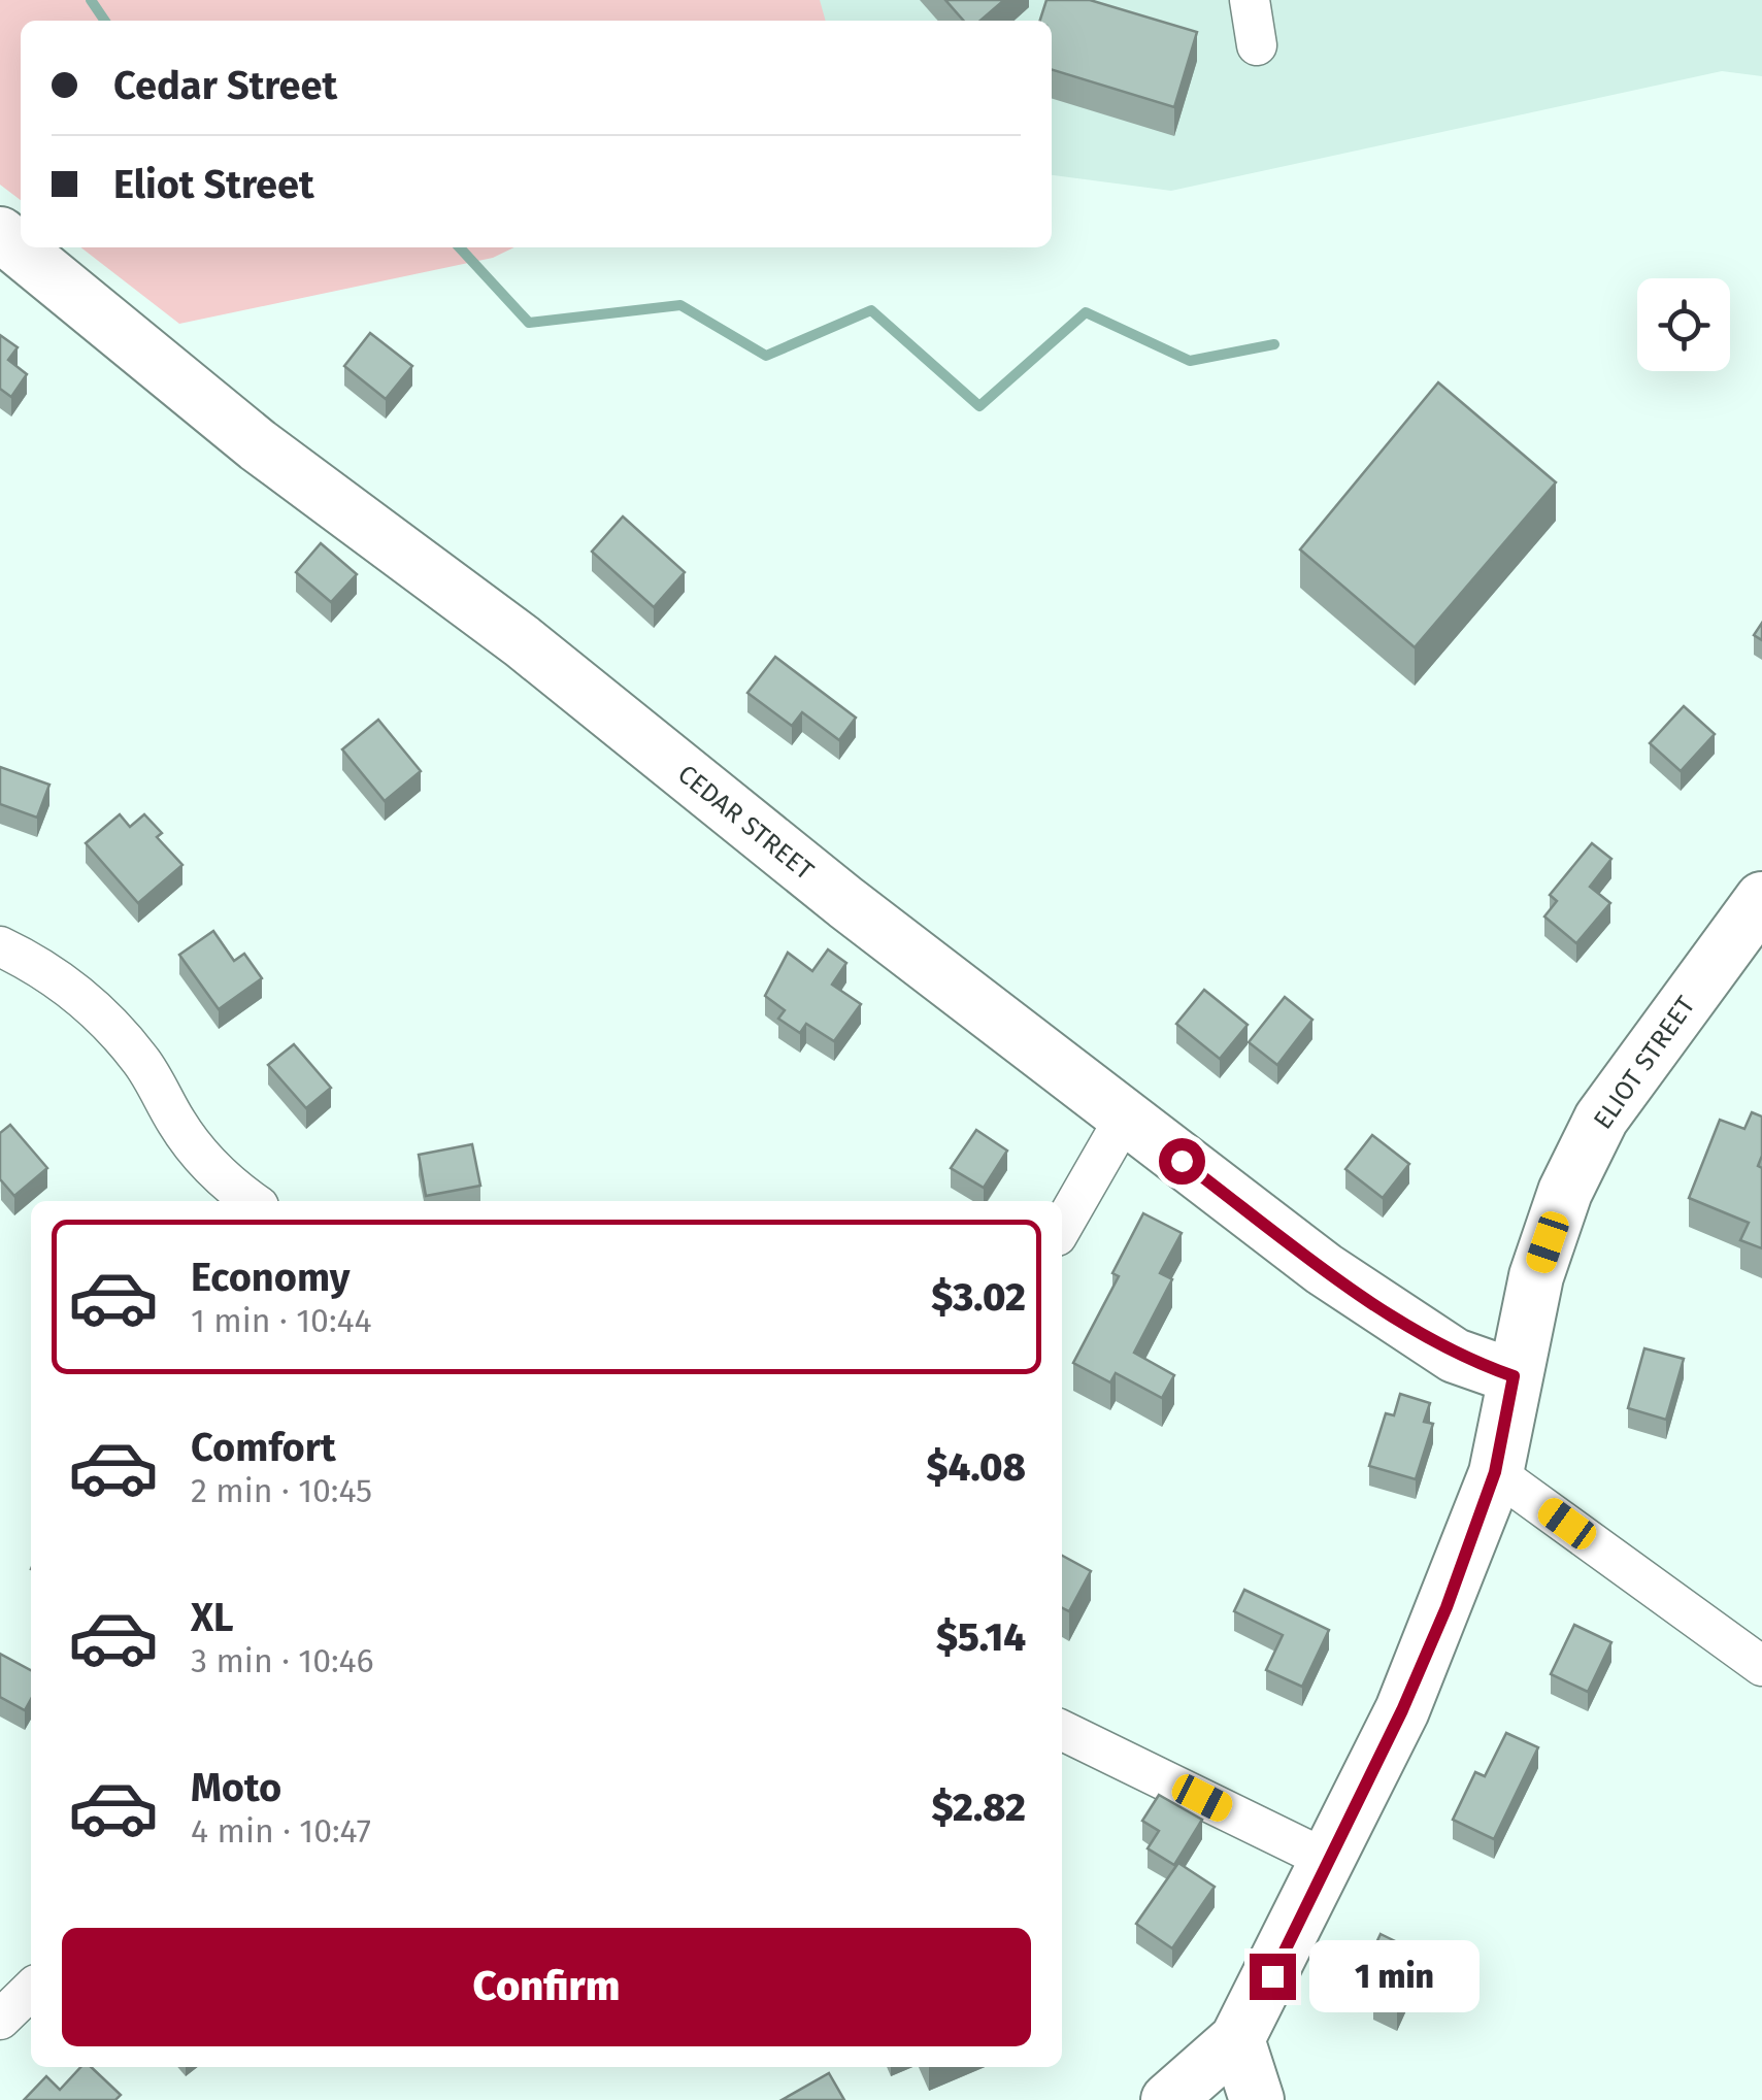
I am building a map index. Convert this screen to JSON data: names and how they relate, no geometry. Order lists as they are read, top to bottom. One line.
{"streets":{"street":["CEDAR STREET","ELIOT STREET"]},"crossings":[["CEDAR STREET","ELIOT STREET"]],"page":{"banner":["Cedar Street","Eliot Street"],"list":[{"name":"Economy","note":"1 min · 10:44","value":"$3.02"},{"name":"Comfort","note":"2 min · 10:45","value":"$4.08"},{"name":"XL","note":"3 min · 10:46","value":"$5.14"},{"name":"Moto","note":"4 min · 10:47","value":"$2.82"}],"buttons":"Confirm","bubble":"1 min"}}
